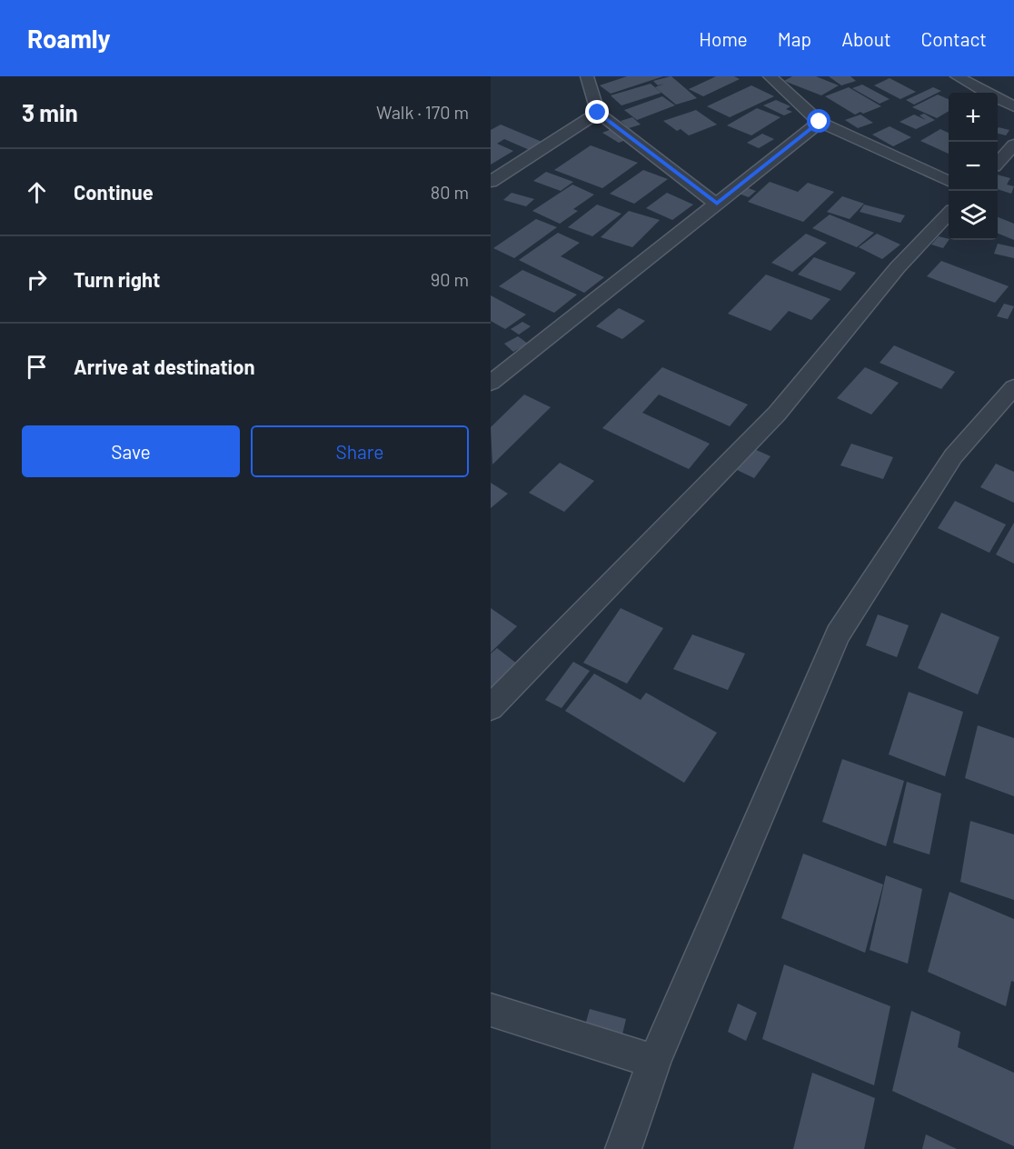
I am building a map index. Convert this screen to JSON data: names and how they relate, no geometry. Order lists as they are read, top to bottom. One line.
{"page":{"header":"Roamly","nav":["Home","Map","About","Contact"],"heading":["3 min","Walk · 170 m"],"map_buttons":["+","−"],"list":[["Continue","80 m"],["Turn right","90 m"],"Arrive at destination"],"buttons":["Save","Share"]}}
